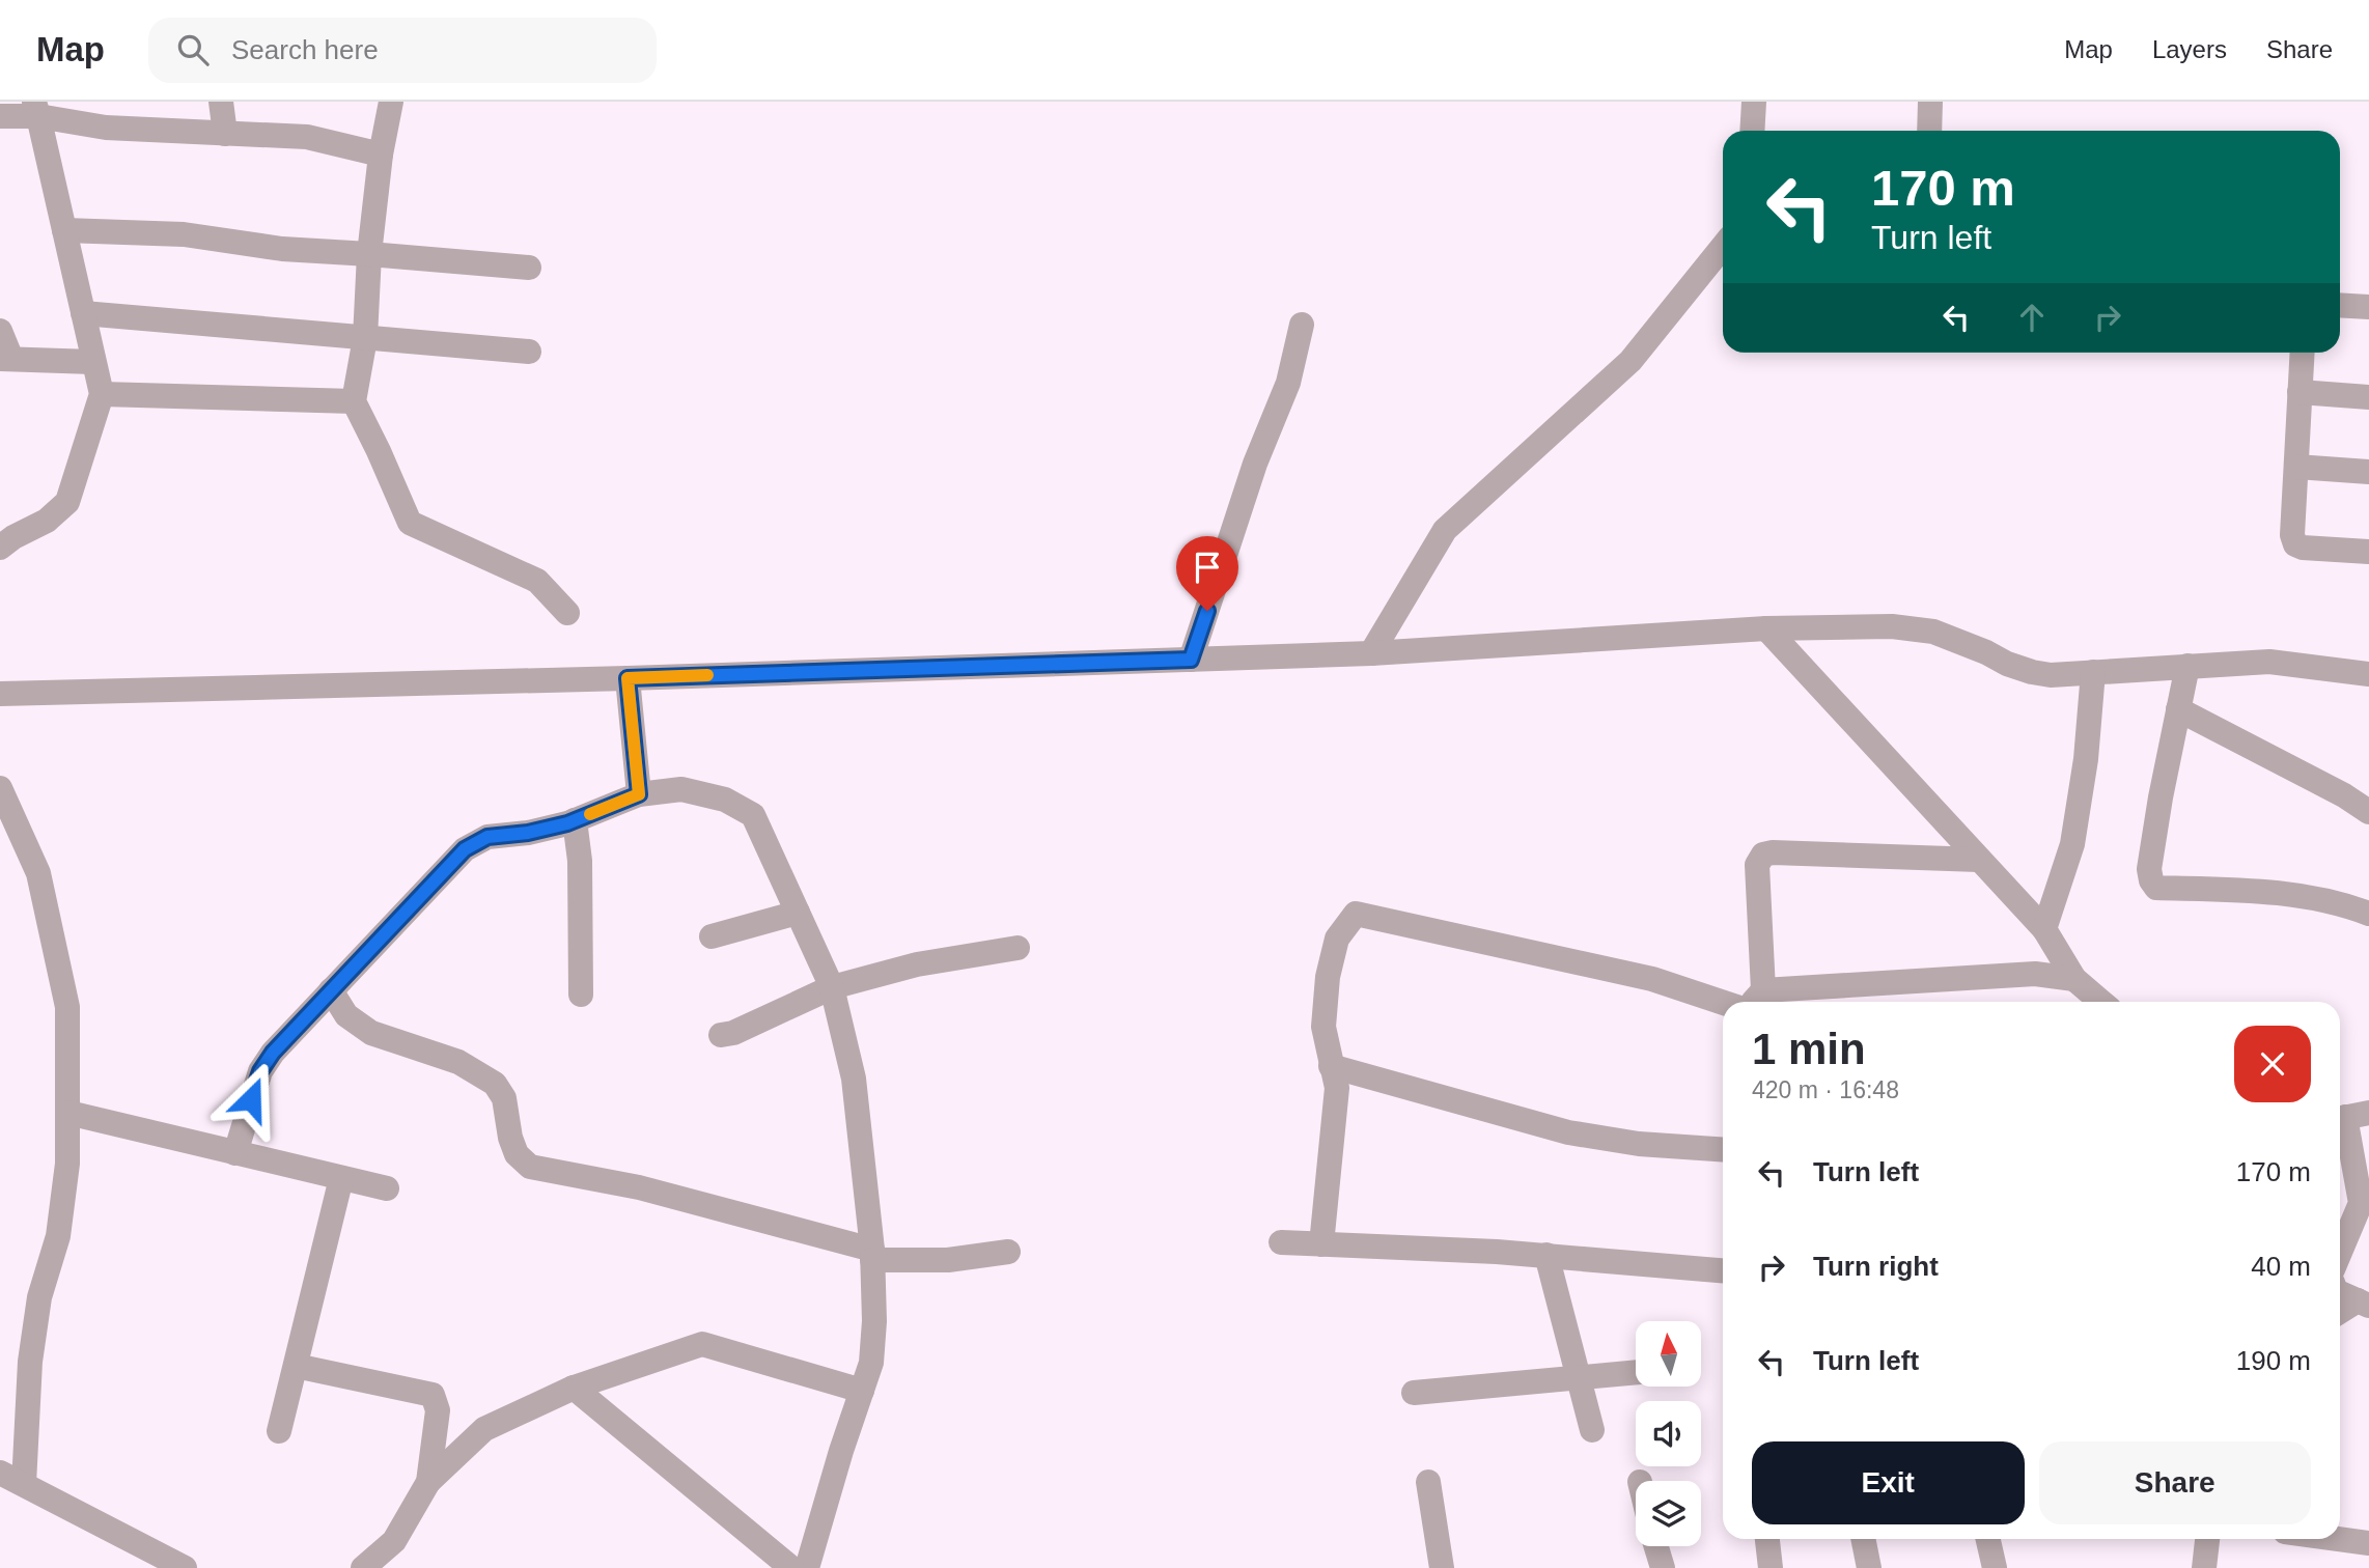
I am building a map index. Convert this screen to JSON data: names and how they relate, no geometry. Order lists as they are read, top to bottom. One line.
{"north":"top","page":{"header":"Map","search":"Search here","nav":["Map","Layers","Share"],"turn":["170 m","Turn left"],"heading":["1 min","420 m · 16:48"],"list":[{"name":"Turn left","value":"170 m"},{"name":"Turn right","value":"40 m"},{"name":"Turn left","value":"190 m"}],"buttons":["Exit","Share"]}}
